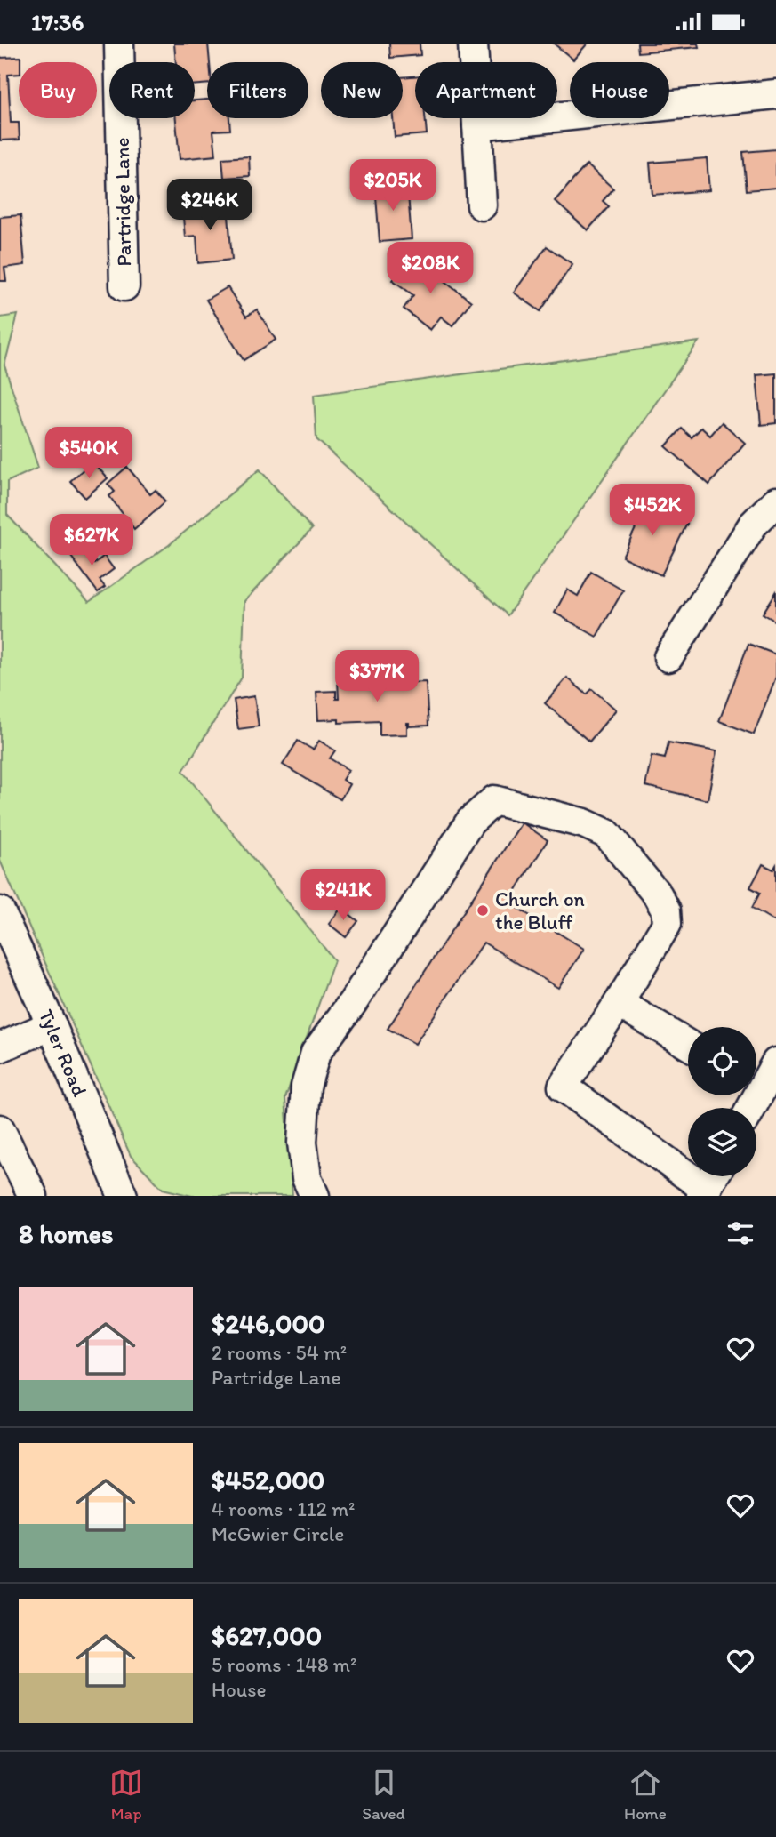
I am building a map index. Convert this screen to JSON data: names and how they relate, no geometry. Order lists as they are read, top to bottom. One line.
{"streets":{"street":["Partridge Lane","Tyler Road"]},"places":["Church on the Bluff"],"page":{"status":"17:36","chip":["Buy","Rent","Filters","New","Apartment","House"],"price":["$205K","$246K","$208K","$540K","$452K","$627K","$377K","$241K"],"heading":"8 homes","list":[{"name":"$246,000","note":"2 rooms · 54 m² · Partridge Lane"},{"name":"$452,000","note":"4 rooms · 112 m² · McGwier Circle"},{"name":"$627,000","note":"5 rooms · 148 m² · House"}],"tabs":["Map","Saved","Home"]}}
